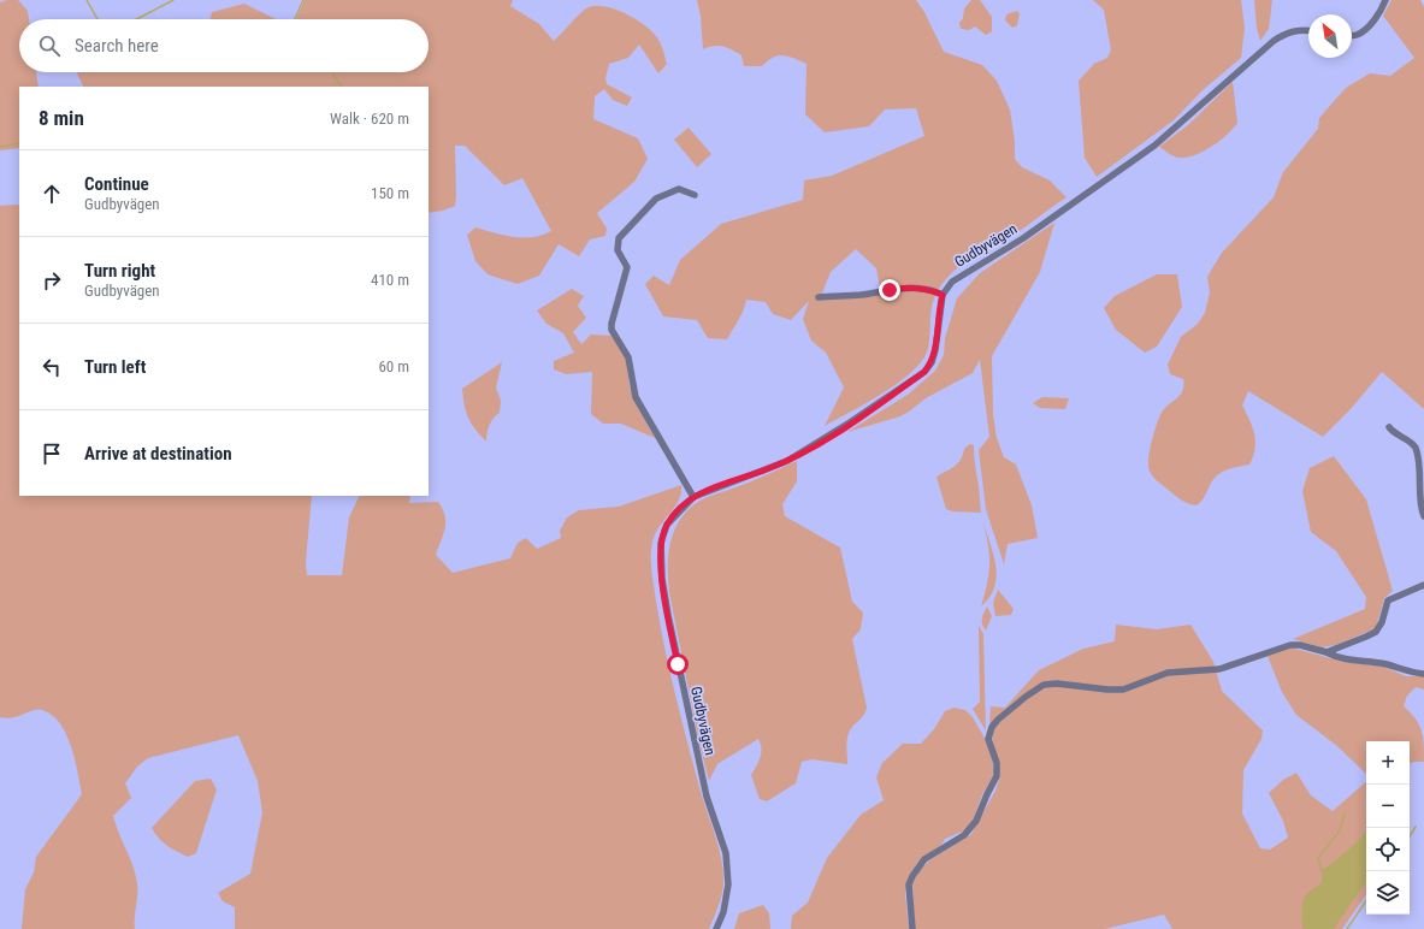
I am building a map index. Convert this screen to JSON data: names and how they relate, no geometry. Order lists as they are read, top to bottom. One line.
{"streets":{"street":["Gudbyvägen"]},"north":"top left","page":{"search":"Search here","heading":["8 min","Walk · 620 m"],"list":[["Continue","Gudbyvägen","150 m"],["Turn right","Gudbyvägen","410 m"],["Turn left","60 m"],"Arrive at destination"],"map_buttons":["+","−"]}}
